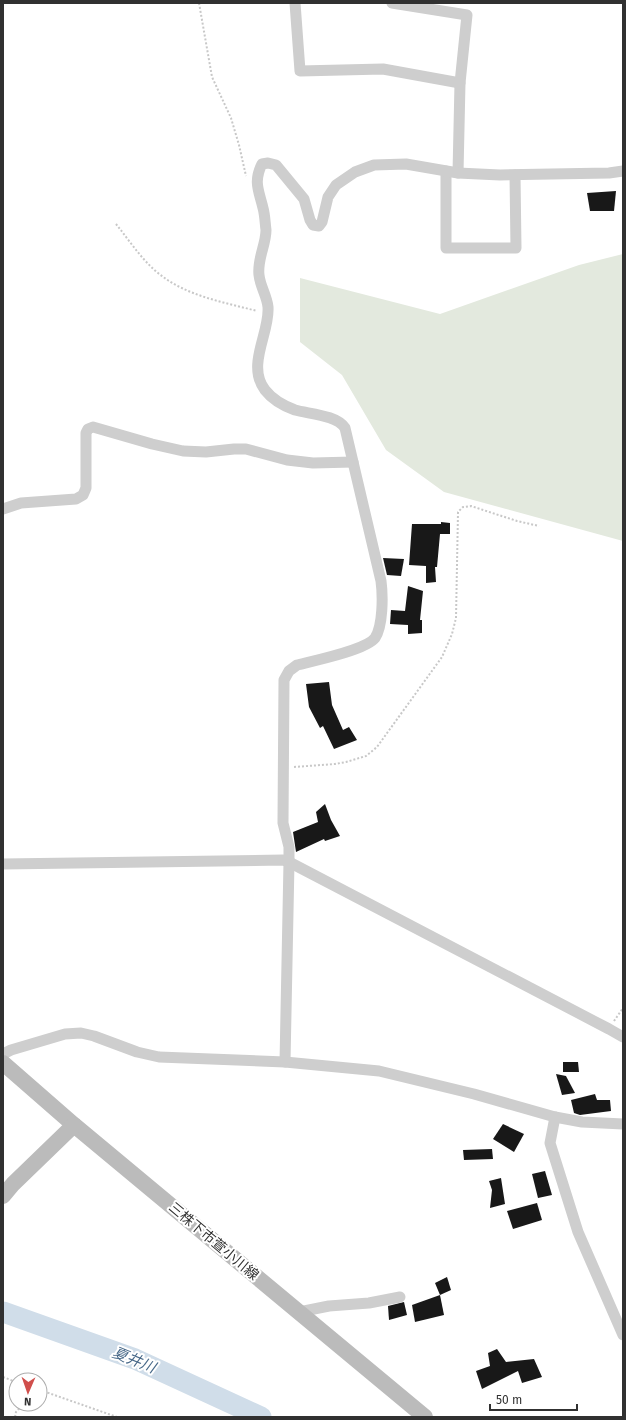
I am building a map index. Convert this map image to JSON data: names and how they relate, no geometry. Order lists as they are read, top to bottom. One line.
{"streets":{"main road":["三株下市萱小川線"]},"water":["夏井川"],"scale_bar":"50 m","north":"bottom"}
